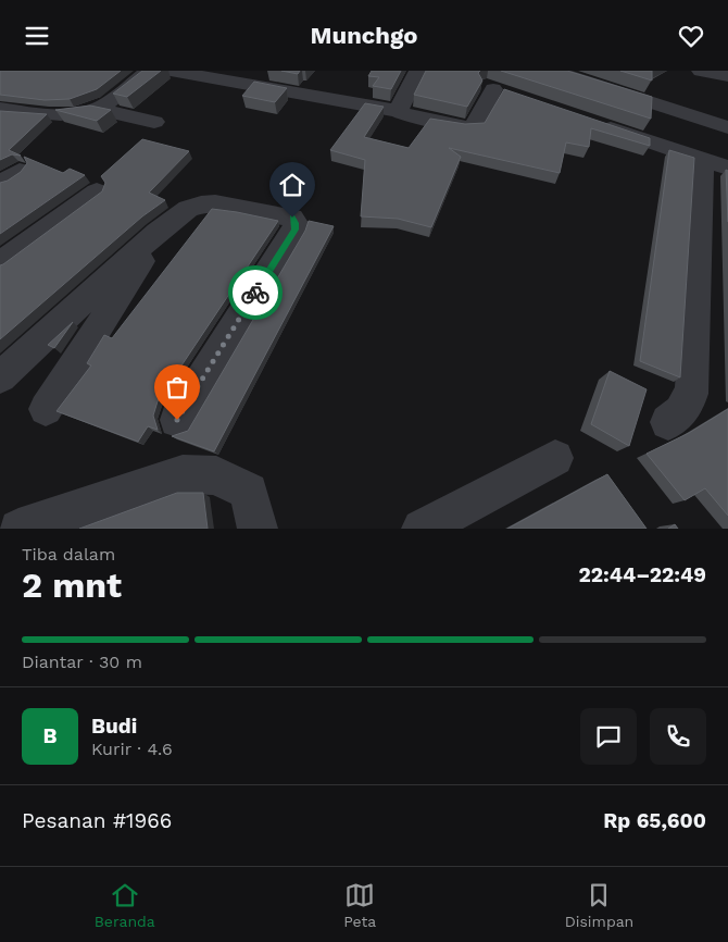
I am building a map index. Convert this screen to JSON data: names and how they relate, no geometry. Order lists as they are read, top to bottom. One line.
{"page":{"header":"Munchgo","heading":["2 mnt","Tiba dalam","22:44–22:49"],"panel":["Budi","Kurir · 4.6","Pesanan #1966","Rp 65,600"],"bar":"Diantar · 30 m","round":"B","tabs":["Beranda","Peta","Disimpan"]}}
